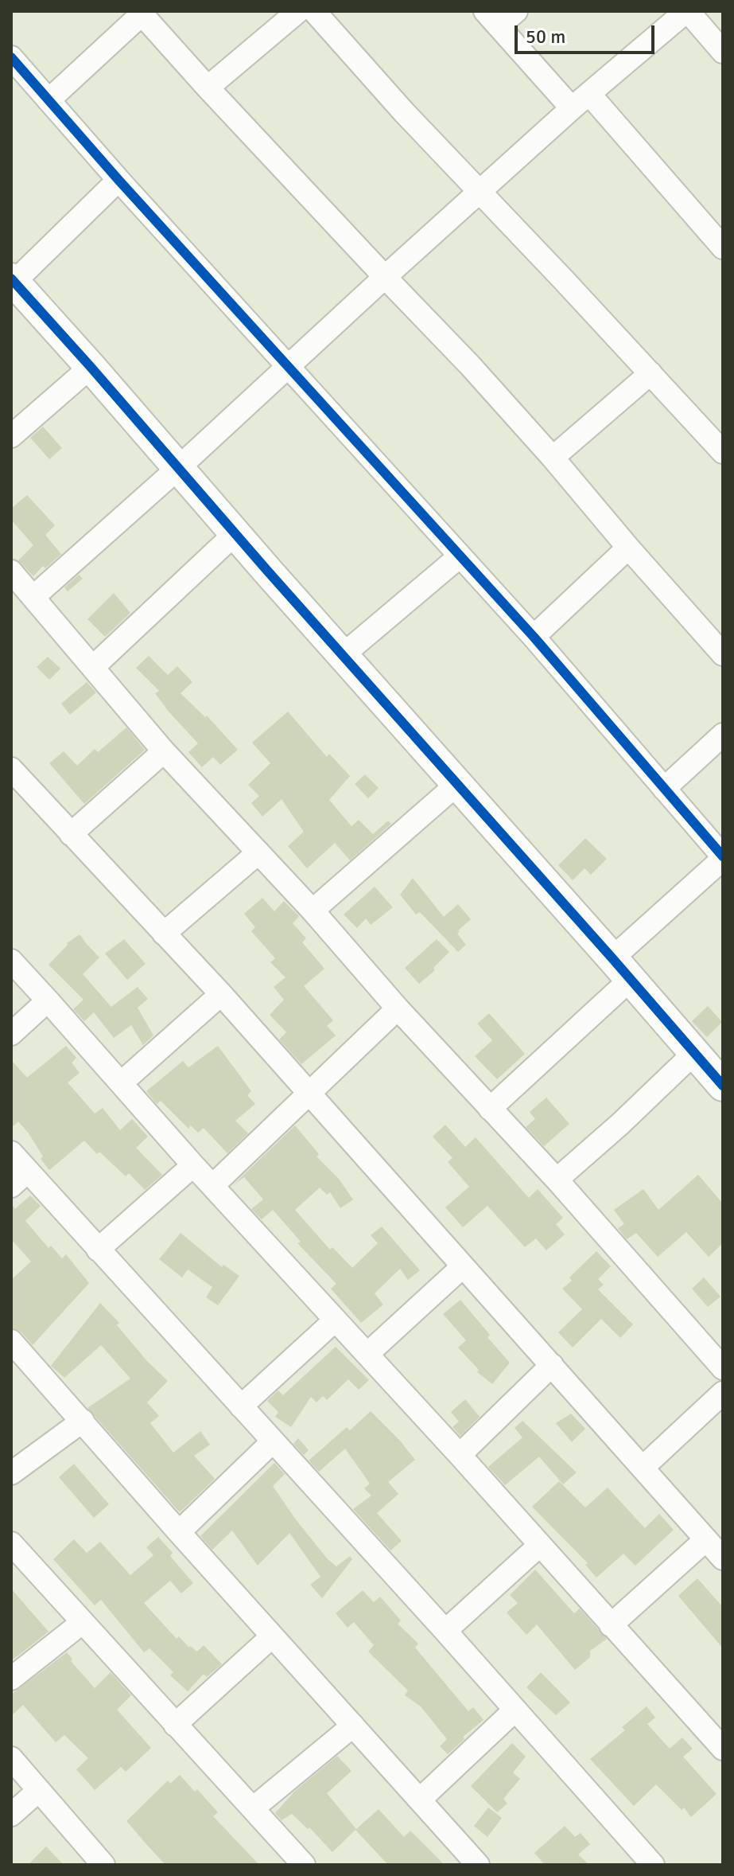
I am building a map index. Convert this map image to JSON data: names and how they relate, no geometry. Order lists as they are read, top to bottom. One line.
{"scale_bar":"50 m"}
